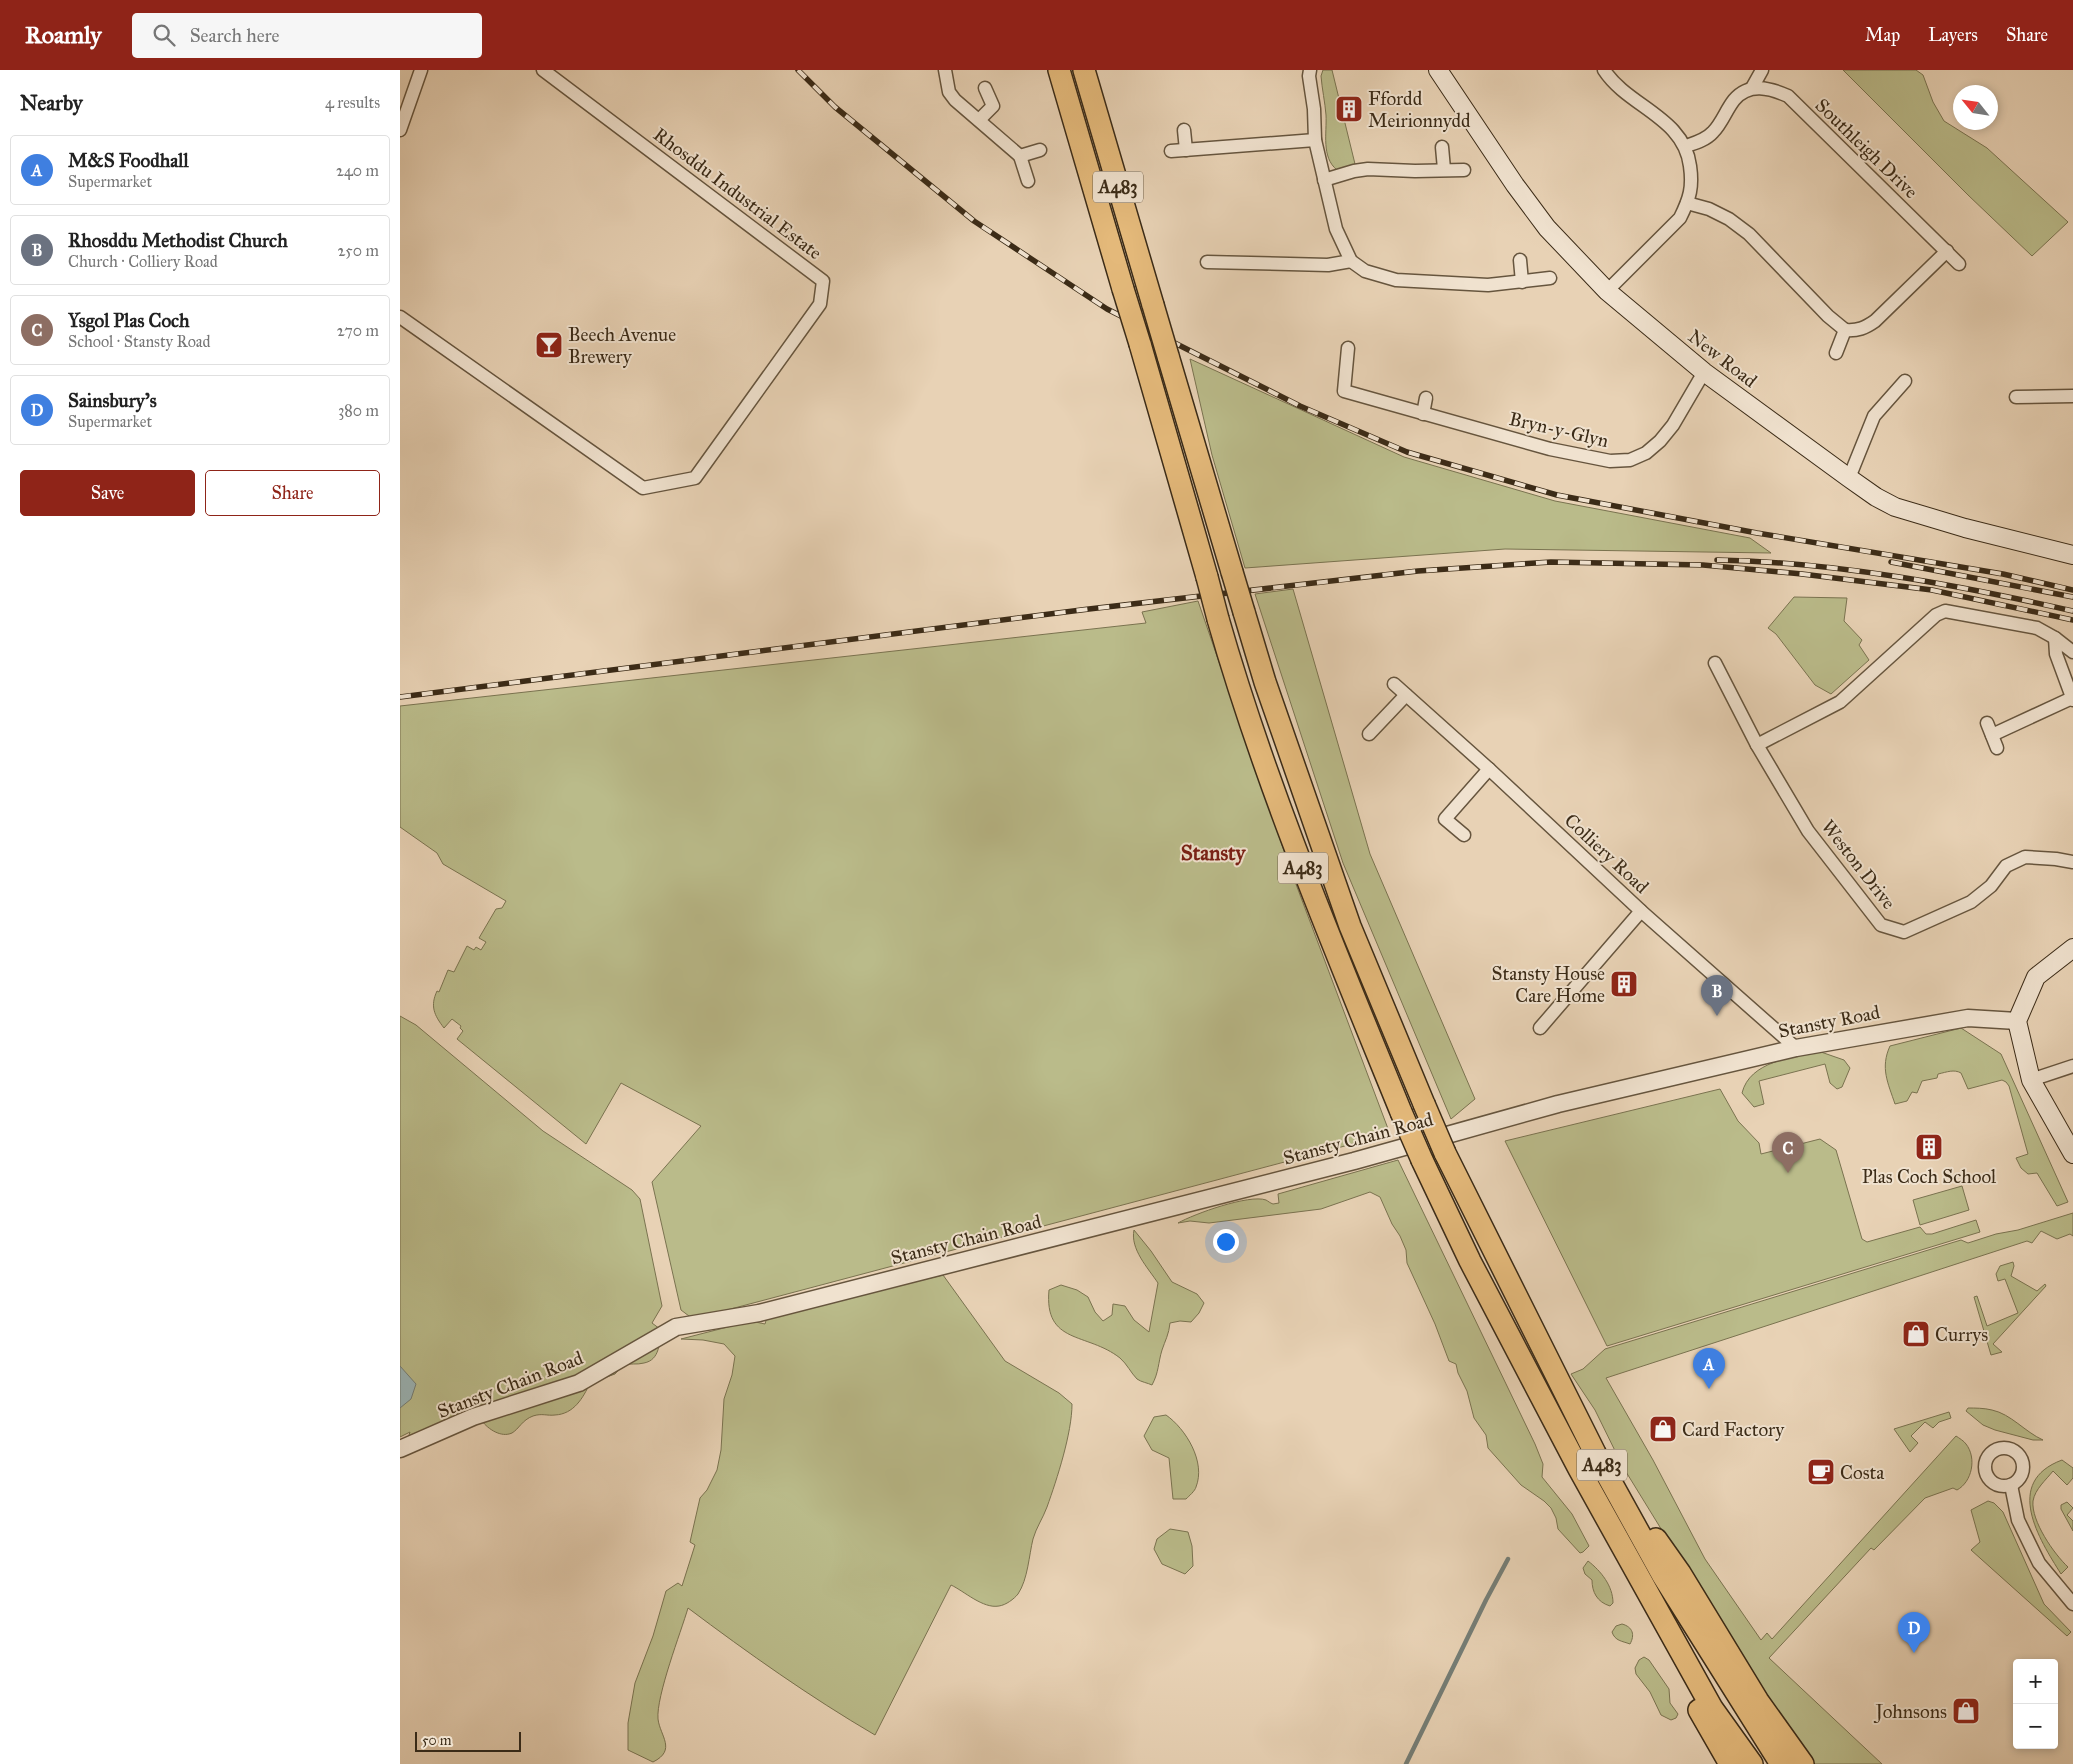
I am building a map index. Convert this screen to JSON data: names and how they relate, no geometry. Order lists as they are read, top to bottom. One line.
{"streets":{"highway":["A483"],"main road":["New Road"],"street":["Southleigh Drive","Rhosddu Industrial Estate","Bryn-y-Glyn","Colliery Road","Weston Drive","Stansty Road","Stansty Chain Road"]},"crossings":[["New Road","Bryn-y-Glyn"],["Colliery Road","Stansty Road"],["Stansty Road","Stansty Chain Road"]],"districts":["Stansty"],"places":{"building":["Ffordd Meirionnydd","Stansty House Care Home","Plas Coch School"],"bar":["Beech Avenue Brewery"],"shop":["Currys","Card Factory","Johnsons"],"cafe":["Costa"]},"scale_bar":"50 m","north":"top left","page":{"header":"Roamly","search":"Search here","nav":["Map","Layers","Share"],"heading":["Nearby","4 results"],"list":[{"mark":"A","name":"M&S Foodhall","note":"Supermarket","value":"240 m"},{"mark":"B","name":"Rhosddu Methodist Church","note":"Church · Colliery Road","value":"250 m"},{"mark":"C","name":"Ysgol Plas Coch","note":"School · Stansty Road","value":"270 m"},{"mark":"D","name":"Sainsbury's","note":"Supermarket","value":"380 m"}],"buttons":["Save","Share"],"pins":["B","C","A","D"],"map_buttons":["+","−"],"scale":"50 m"}}
